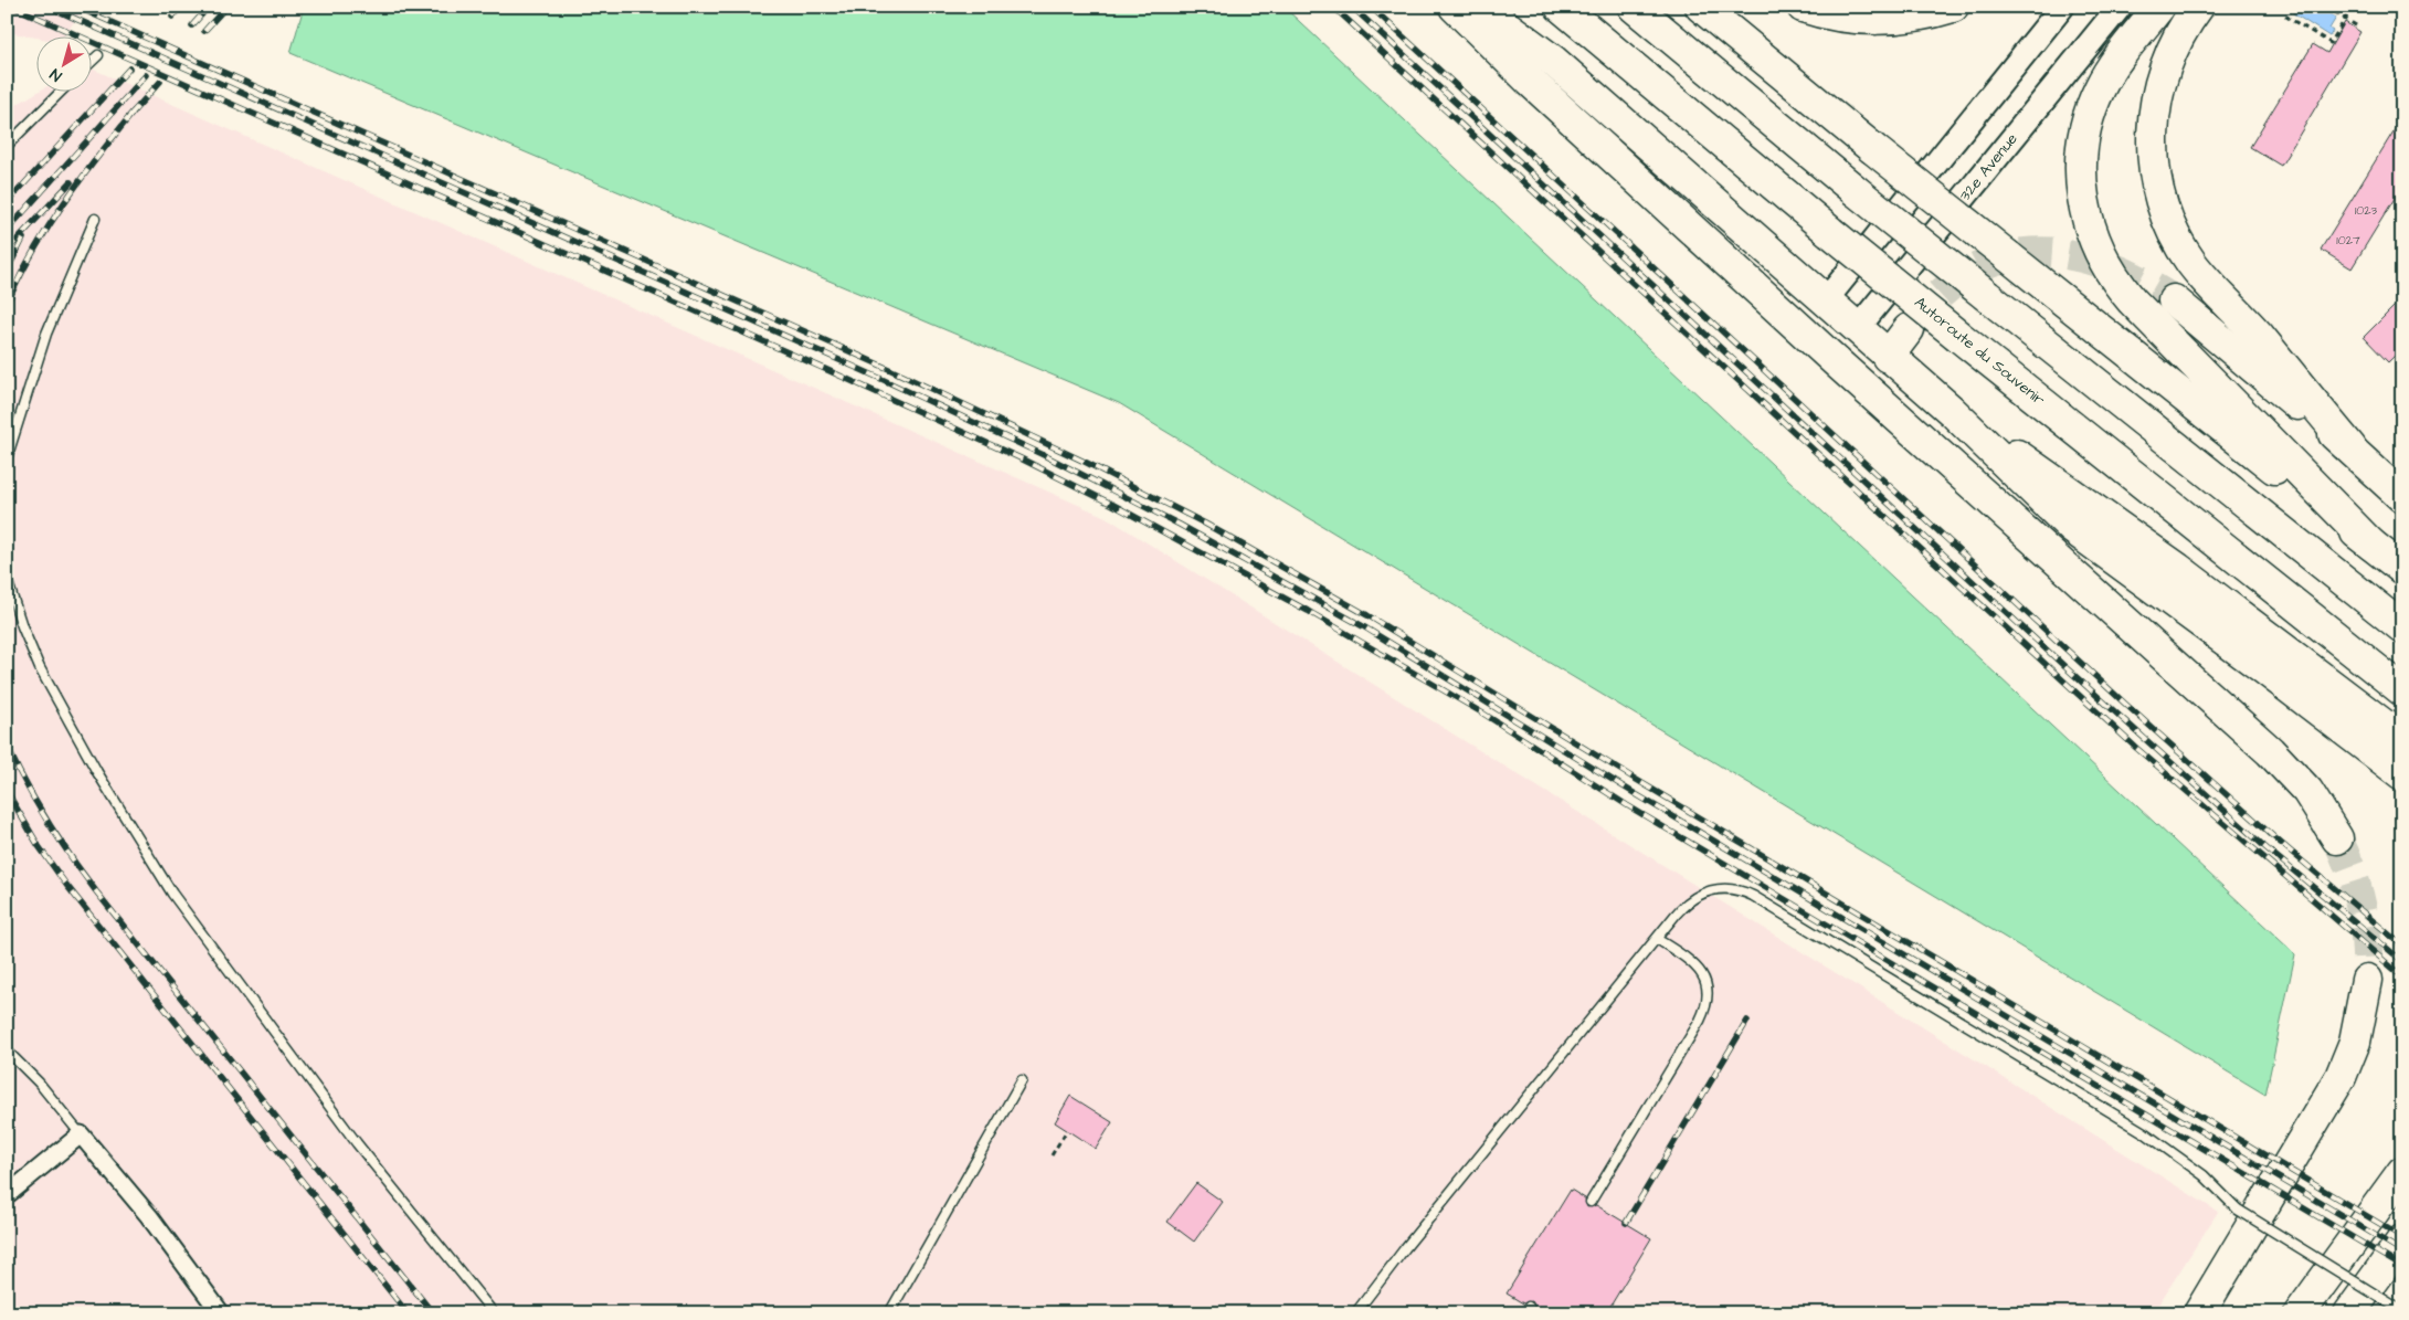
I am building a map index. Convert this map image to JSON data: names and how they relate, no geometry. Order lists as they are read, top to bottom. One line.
{"streets":{"highway":["Autoroute du Souvenir"],"main road":["32e Avenue"]},"house_numbers":["1023","1027"],"north":"bottom left"}
